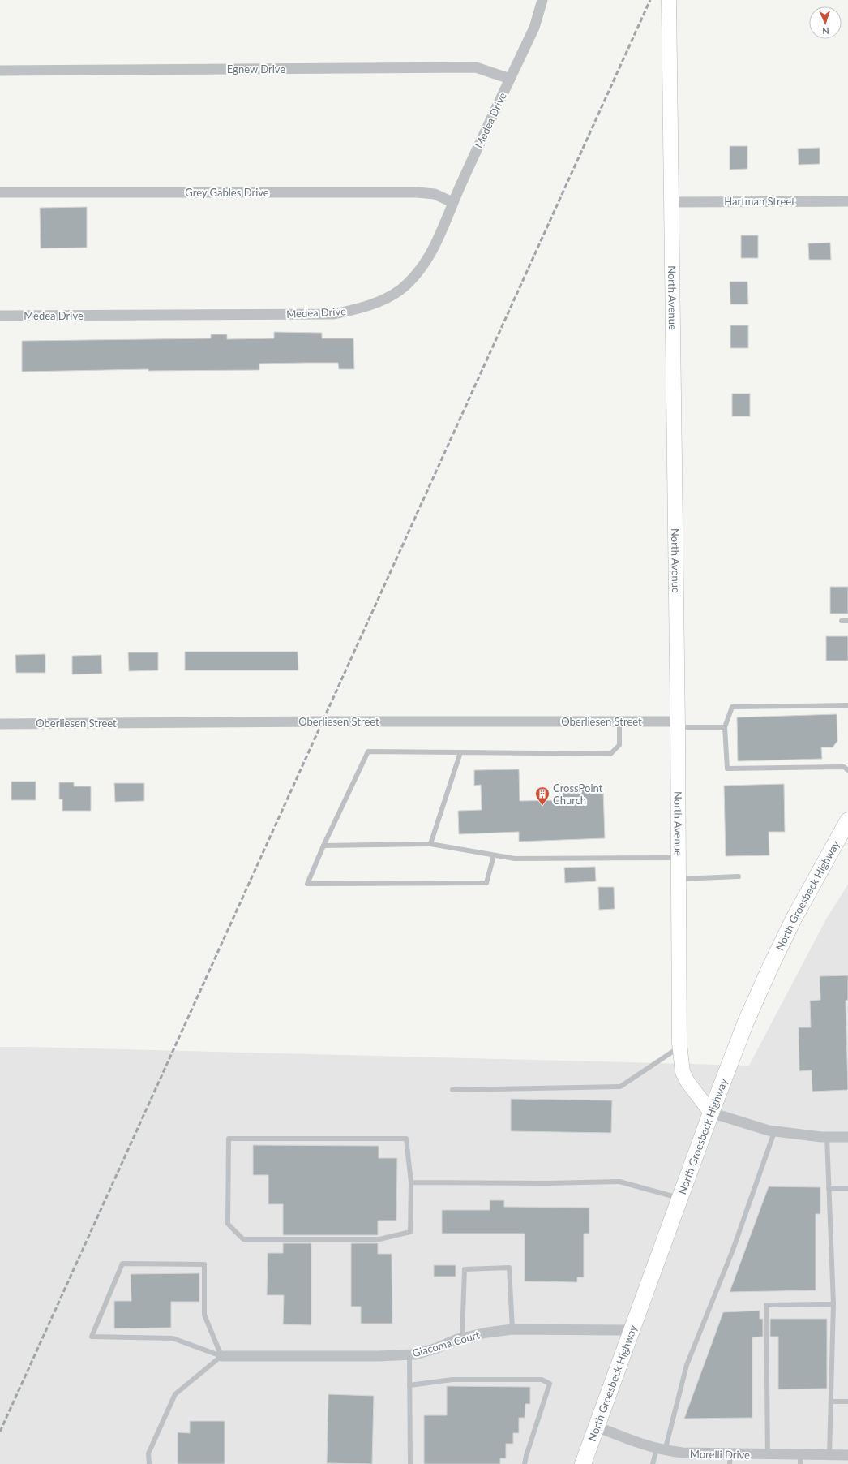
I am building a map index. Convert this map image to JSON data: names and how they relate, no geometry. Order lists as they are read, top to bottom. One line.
{"streets":{"main road":["North Avenue","North Groesbeck Highway"],"street":["Egnew Drive","Medea Drive","Grey Gables Drive","Hartman Street","Oberliesen Street","Giacoma Court","Morelli Drive"]},"crossings":[["Egnew Drive","Medea Drive"],["Medea Drive","Grey Gables Drive"],["Hartman Street","North Avenue"],["North Avenue","Oberliesen Street"],["North Avenue","North Groesbeck Highway"],["North Groesbeck Highway","Giacoma Court"],["North Groesbeck Highway","Morelli Drive"]],"places":{"building":["CrossPoint Church"]},"north":"bottom"}
